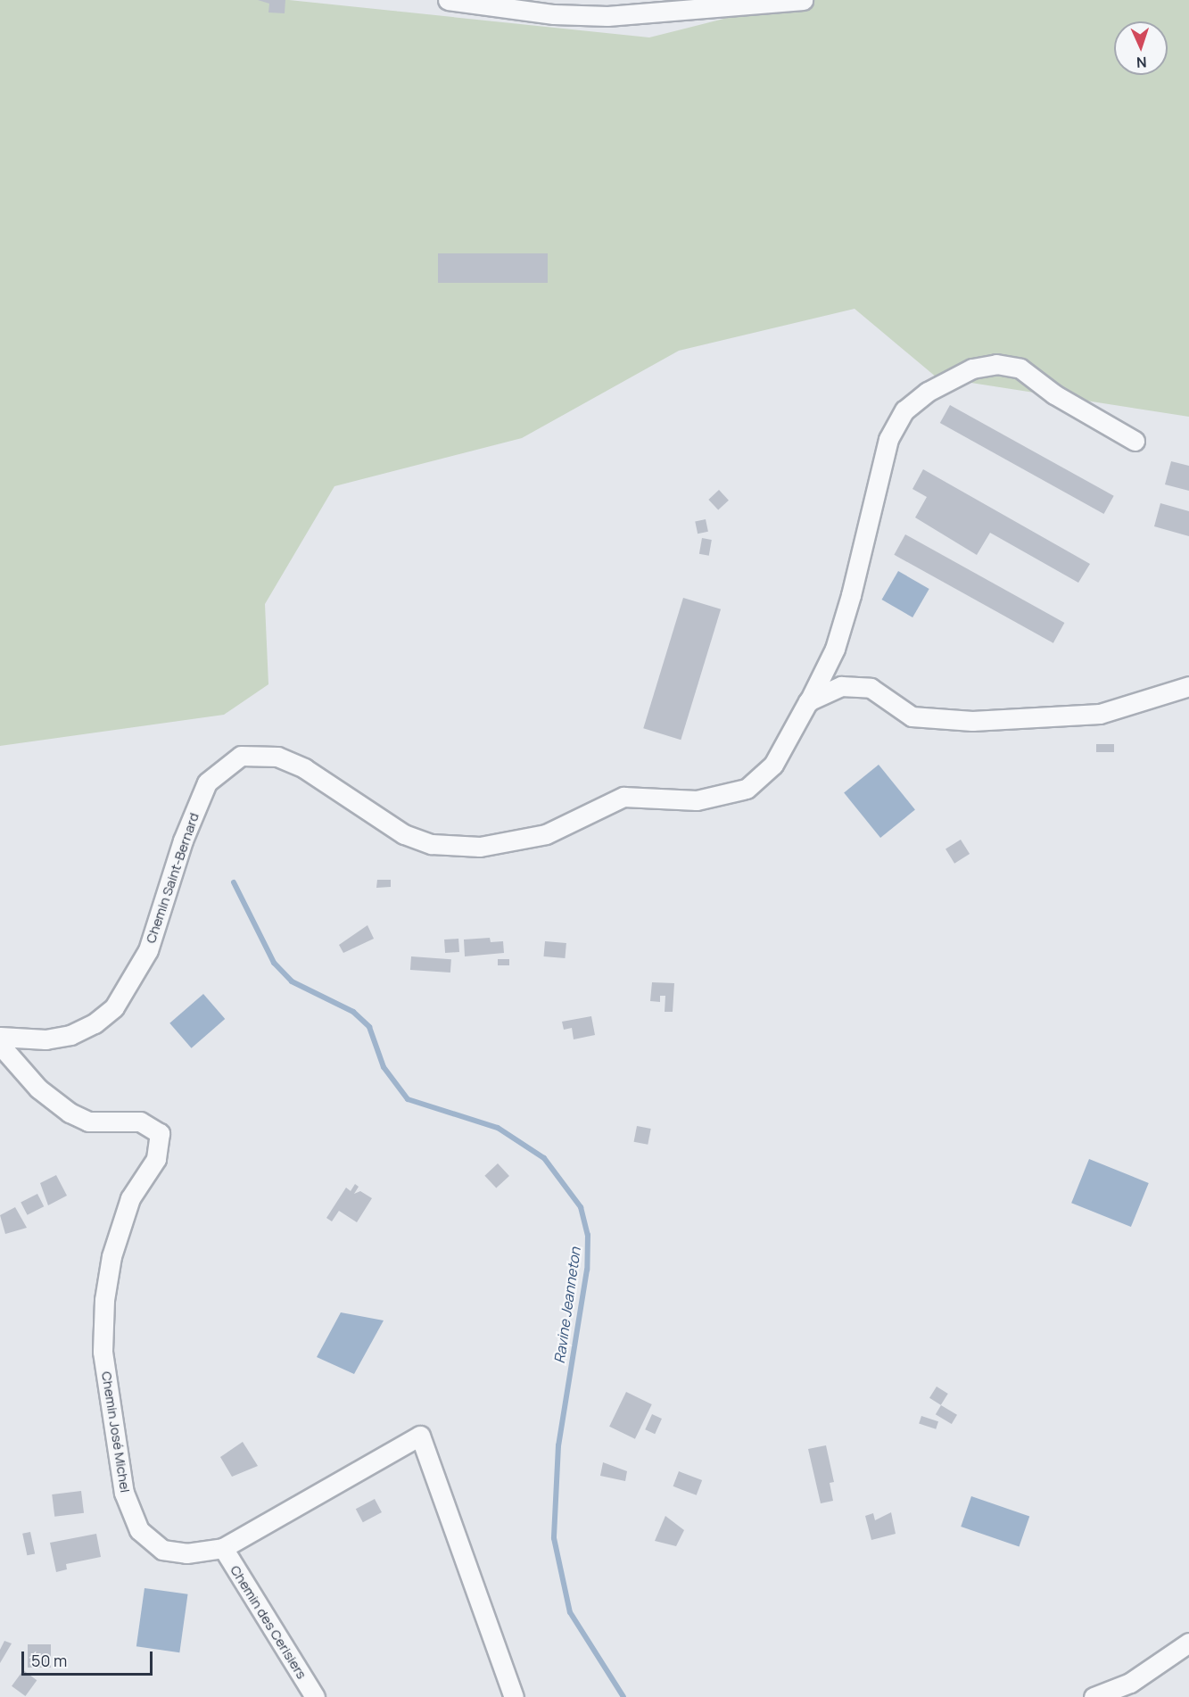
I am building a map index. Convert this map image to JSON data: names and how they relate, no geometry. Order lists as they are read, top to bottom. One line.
{"streets":{"street":["Chemin Saint-Bernard","Chemin José Michel","Chemin des Cerisiers"]},"crossings":[["Chemin José Michel","Chemin des Cerisiers"]],"water":["Ravine Jeanneton"],"scale_bar":"50 m","north":"bottom"}
